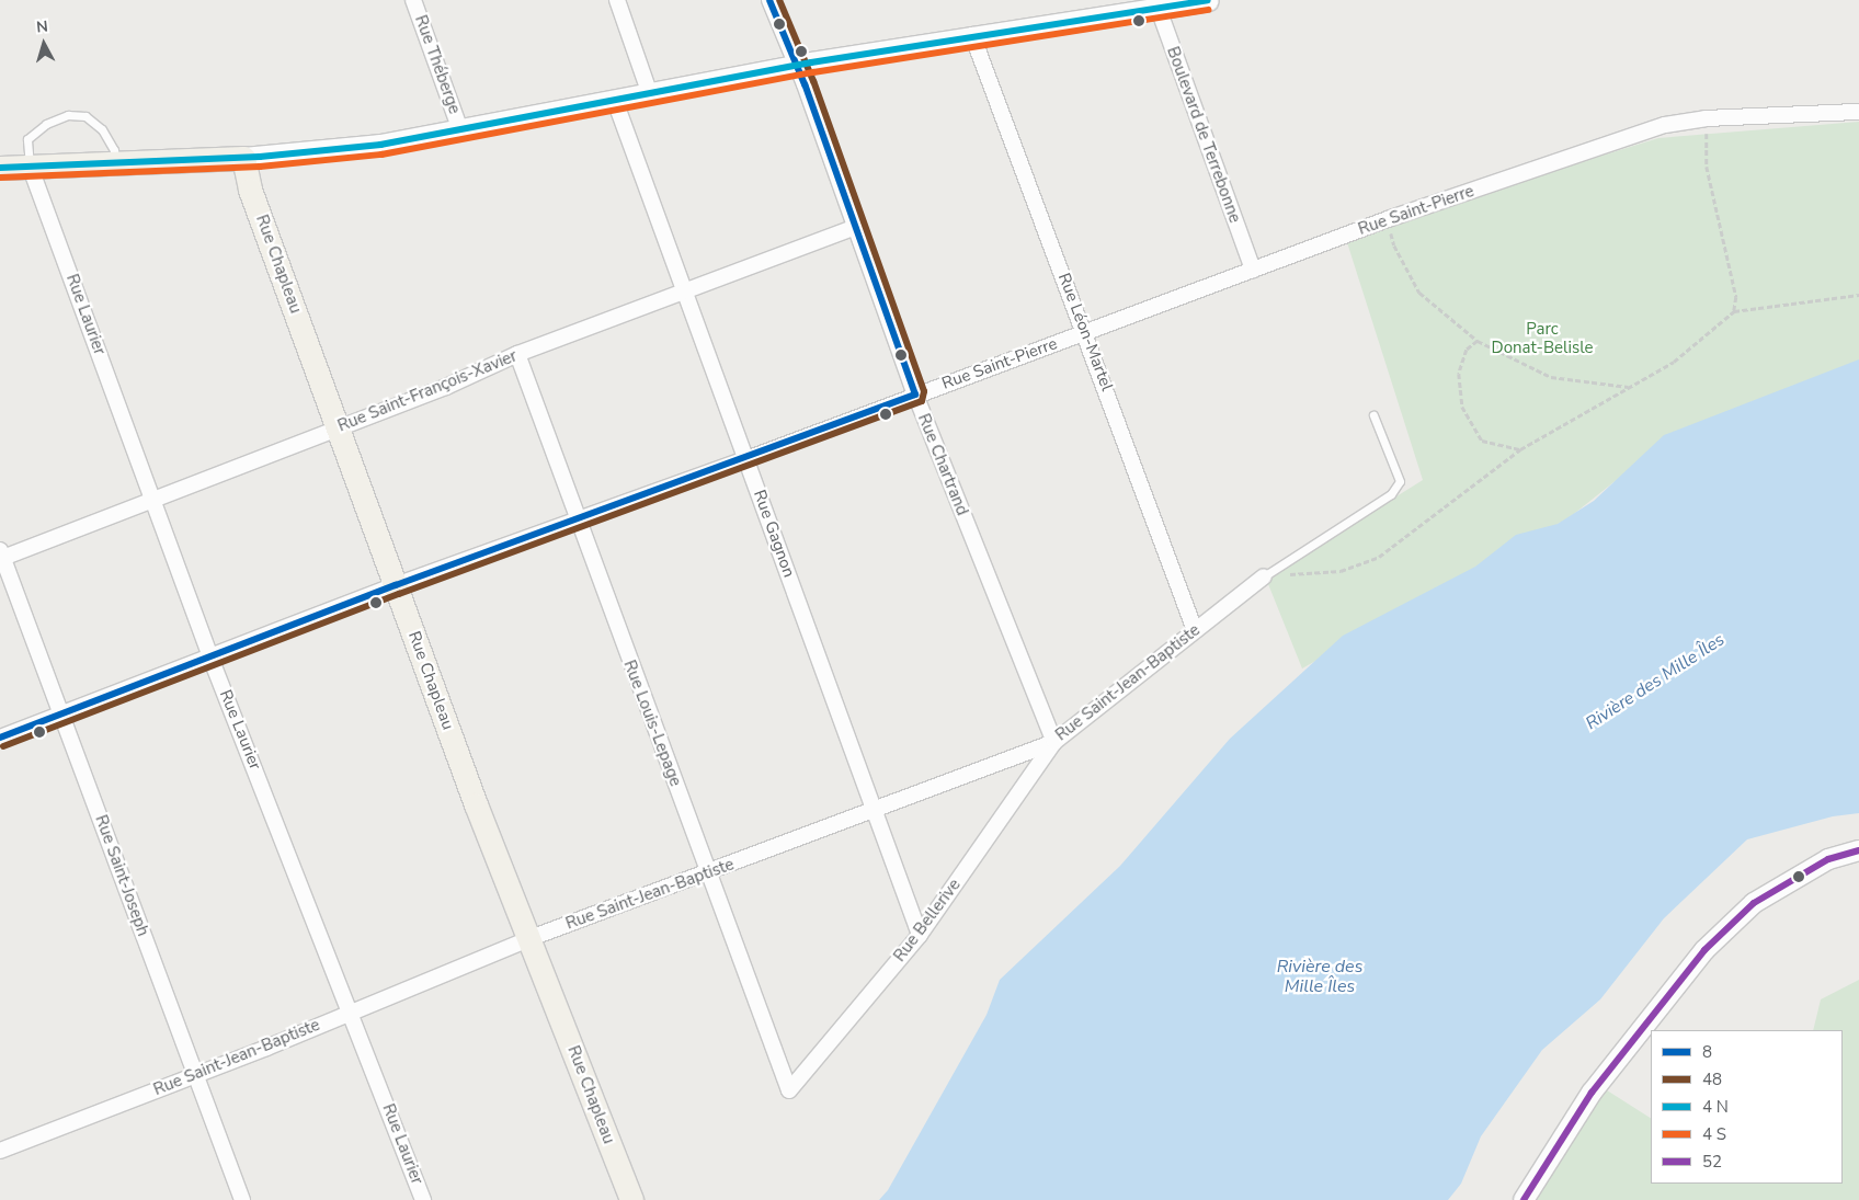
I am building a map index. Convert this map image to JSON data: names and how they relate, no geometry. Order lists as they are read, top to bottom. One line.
{"streets":{"main road":["Rue Chapleau"],"street":["Rue Théberge","Boulevard de Terrebonne","Rue Saint-Pierre","Rue Laurier","Rue Léon-Martel","Rue Saint-François-Xavier","Rue Chartrand","Rue Gagnon","Rue Saint-Jean-Baptiste","Rue Louis-Lepage","Rue Saint-Joseph","Rue Bellerive"]},"crossings":[["Boulevard de Terrebonne","Rue Saint-Pierre"],["Rue Saint-Pierre","Rue Chapleau"],["Rue Saint-Pierre","Rue Laurier"],["Rue Saint-Pierre","Rue Léon-Martel"],["Rue Saint-Pierre","Rue Chartrand"],["Rue Saint-Pierre","Rue Gagnon"],["Rue Saint-Pierre","Rue Louis-Lepage"],["Rue Saint-Pierre","Rue Saint-Joseph"],["Rue Chapleau","Rue Saint-François-Xavier"],["Rue Chapleau","Rue Saint-Jean-Baptiste"],["Rue Laurier","Rue Saint-François-Xavier"],["Rue Laurier","Rue Saint-Jean-Baptiste"],["Rue Léon-Martel","Rue Saint-Jean-Baptiste"],["Rue Saint-François-Xavier","Rue Chartrand"],["Rue Saint-François-Xavier","Rue Gagnon"],["Rue Saint-François-Xavier","Rue Louis-Lepage"],["Rue Saint-François-Xavier","Rue Saint-Joseph"],["Rue Chartrand","Rue Saint-Jean-Baptiste"],["Rue Chartrand","Rue Bellerive"],["Rue Gagnon","Rue Saint-Jean-Baptiste"],["Rue Gagnon","Rue Bellerive"],["Rue Saint-Jean-Baptiste","Rue Louis-Lepage"],["Rue Saint-Jean-Baptiste","Rue Saint-Joseph"],["Rue Saint-Jean-Baptiste","Rue Bellerive"],["Rue Louis-Lepage","Rue Bellerive"]],"water":["Rivière des Mille Îles"],"parks":["Parc Donat-Belisle"],"lines":["transit line 8","transit line 48","transit line 52"],"legend":["8","48","4 N","4 S","52"],"north":"top"}
